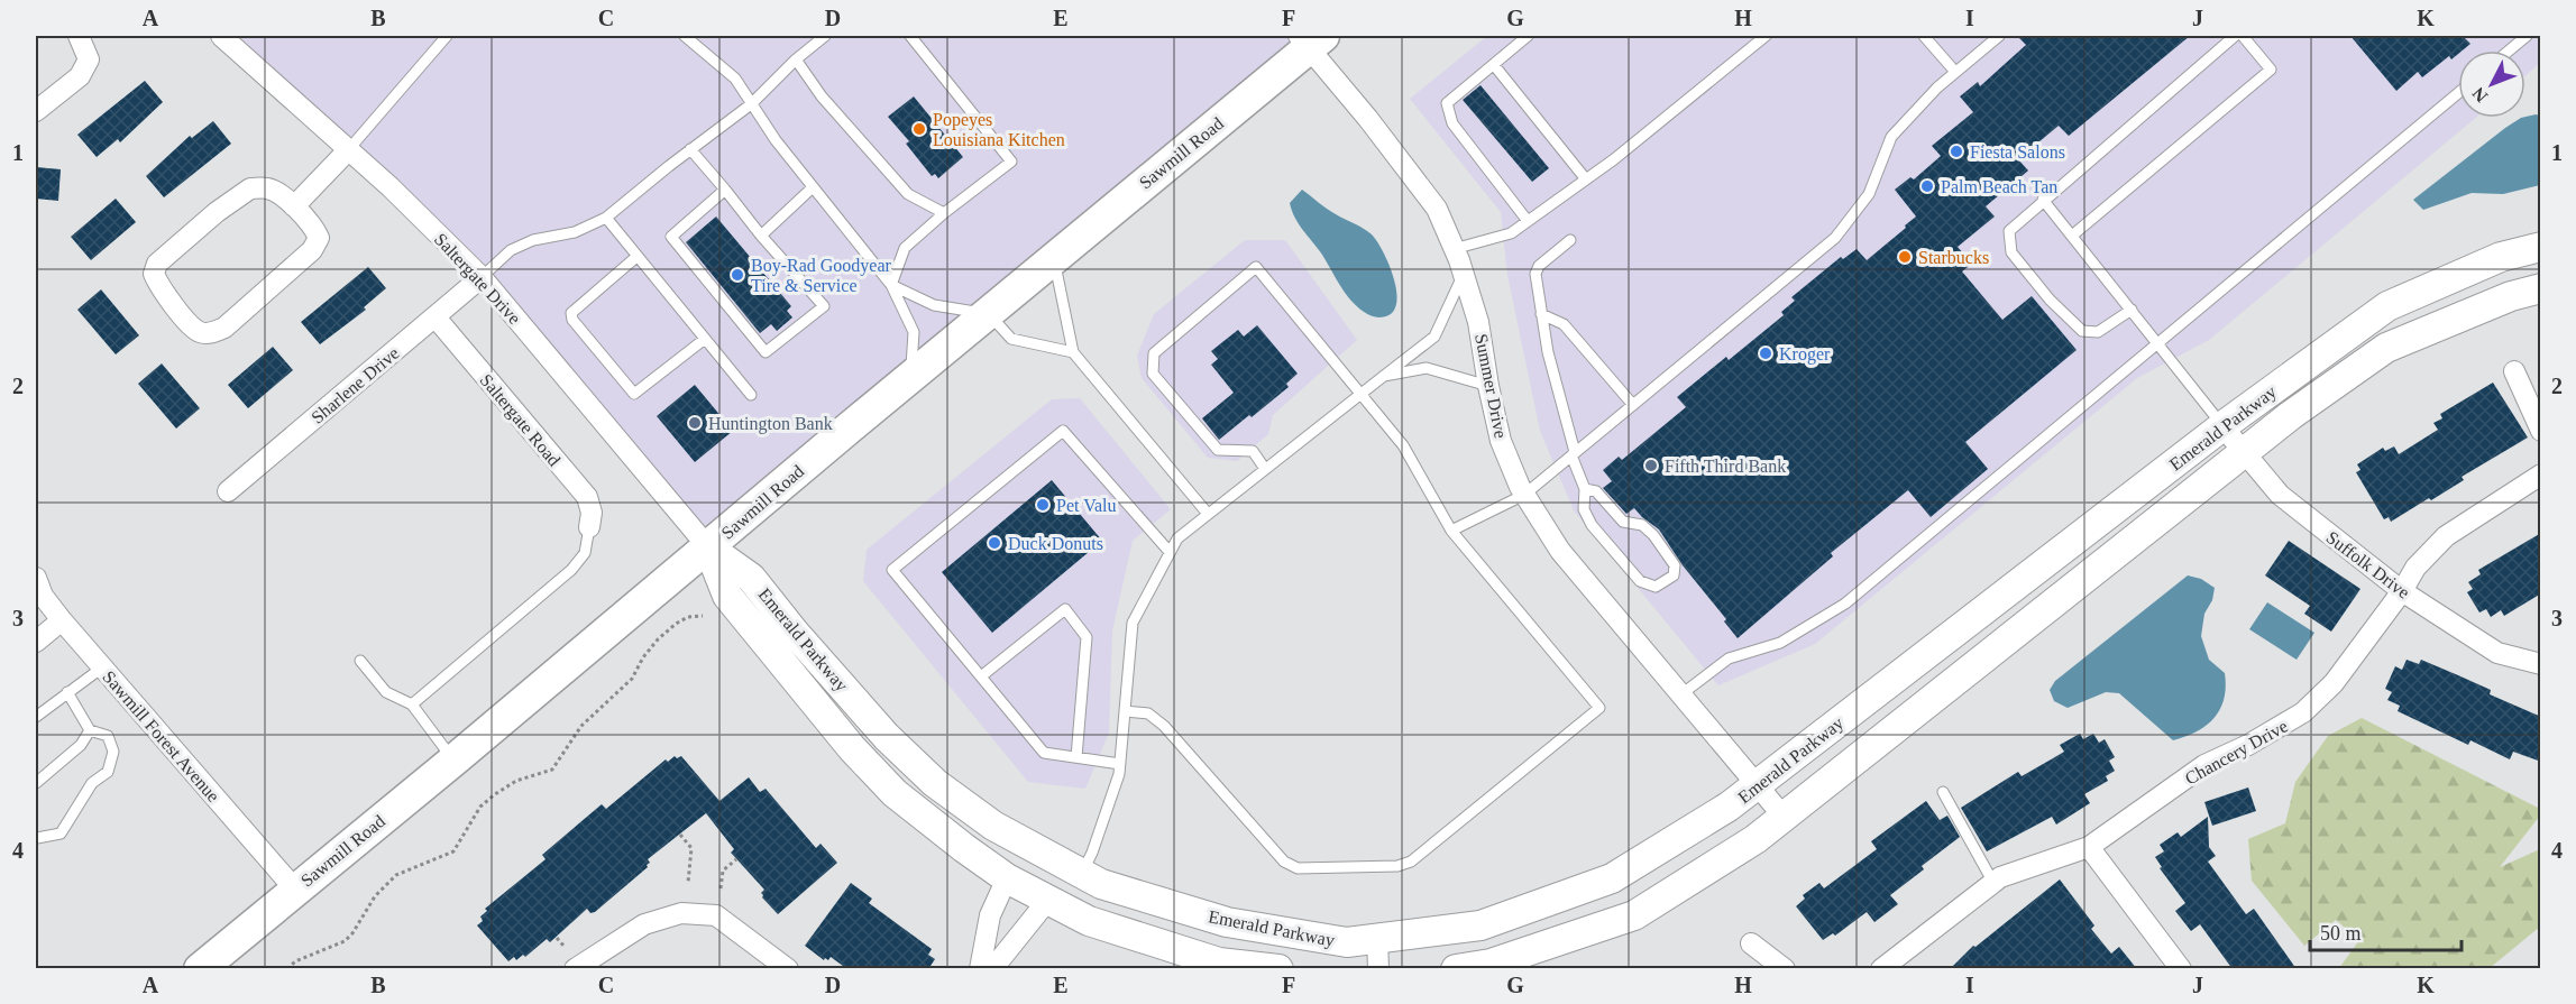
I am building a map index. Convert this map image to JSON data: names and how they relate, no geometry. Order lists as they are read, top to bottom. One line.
{"streets":{"main road":["Sawmill Road","Emerald Parkway"],"street":["Saltergate Drive","Sharlene Drive","Summer Drive","Saltergate Road","Suffolk Drive","Sawmill Forest Avenue","Chancery Drive"]},"crossings":[["Sawmill Road","Saltergate Drive"],["Sawmill Road","Summer Drive"],["Sawmill Road","Emerald Parkway"],["Sawmill Road","Sawmill Forest Avenue"],["Saltergate Drive","Sharlene Drive"],["Saltergate Drive","Emerald Parkway"],["Sharlene Drive","Saltergate Road"],["Summer Drive","Emerald Parkway"],["Emerald Parkway","Suffolk Drive"],["Suffolk Drive","Chancery Drive"]],"places":["Popeyes Louisiana Kitchen","Fiesta Salons","Palm Beach Tan","Starbucks","Boy-Rad Goodyear Tire & Service","Kroger","Huntington Bank","Fifth Third Bank","Pet Valu","Duck Donuts"],"scale_bar":"50 m","north":"bottom left","grid":{"columns":["A","B","C","D","E","F","G","H","I","J","K"],"rows":["1","2","3","4"]}}
